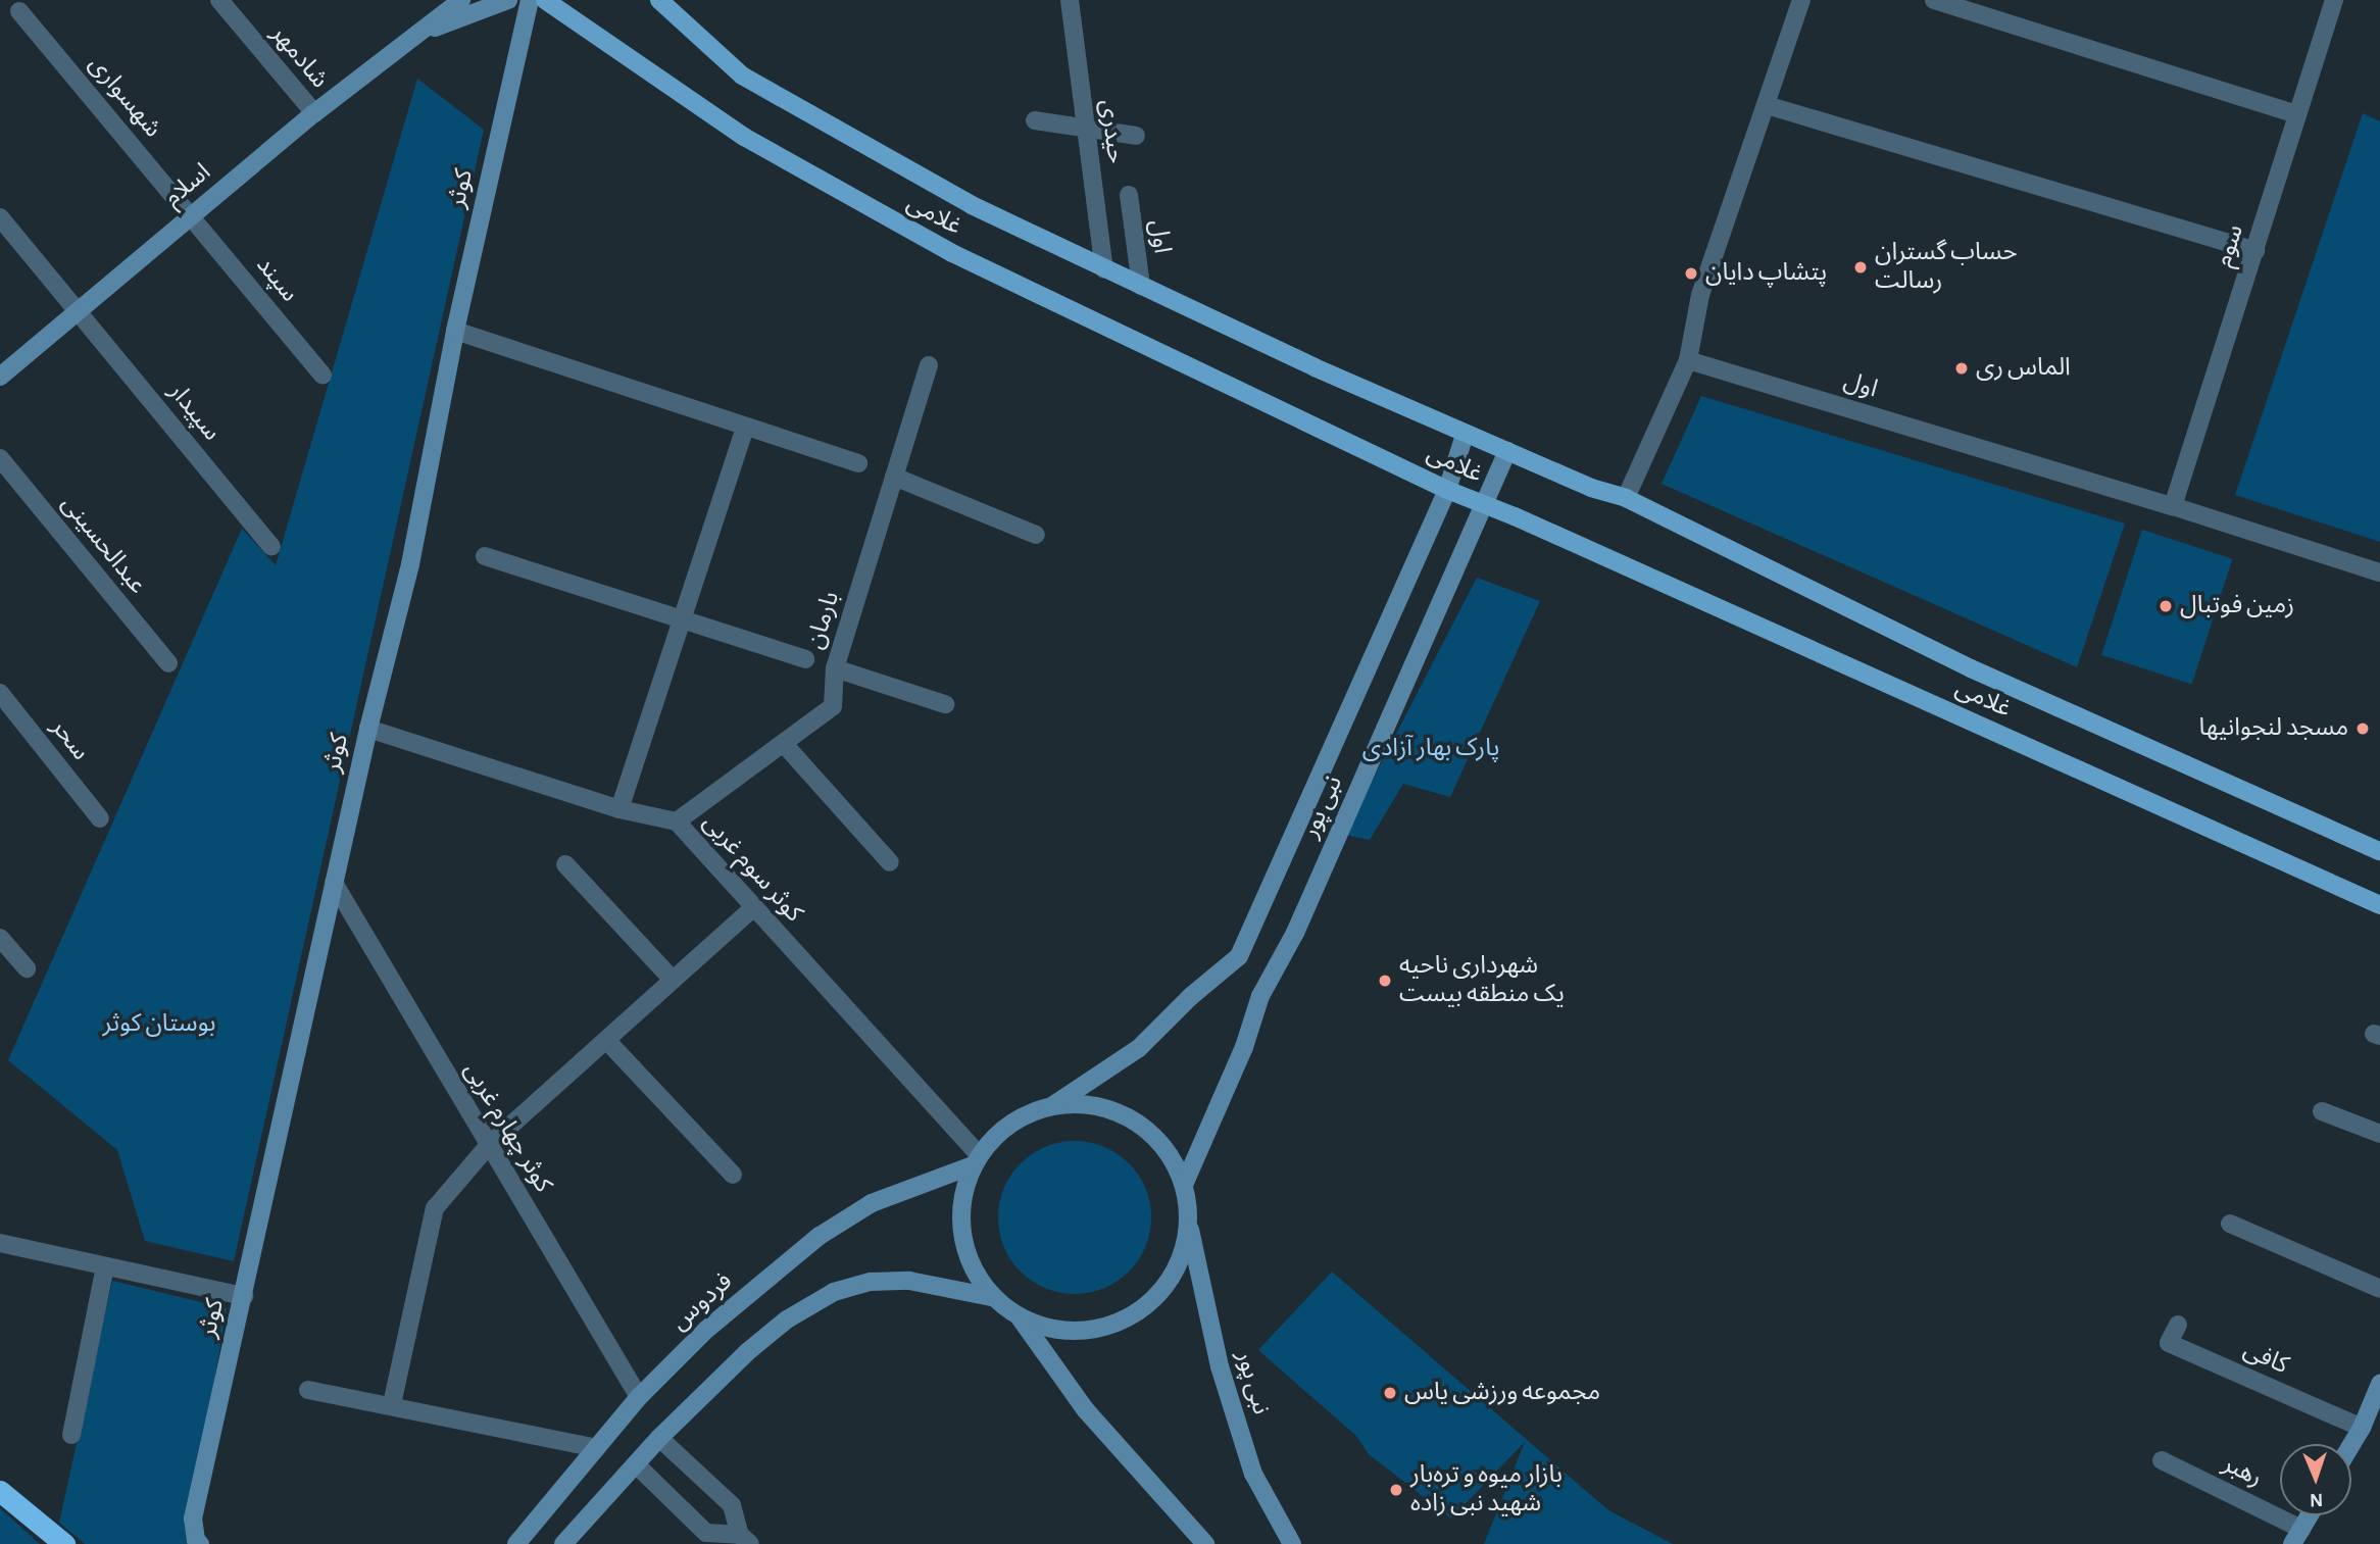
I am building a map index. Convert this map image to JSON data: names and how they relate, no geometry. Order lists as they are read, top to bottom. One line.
{"streets":{"main road":["اسلام","کوثر","غلامی","نبی پور","فردوس"],"street":["شادمهر","شهسواری","حیدری","اول","سوم","سپند","سپیدار","عبدالحسینی","بارمان","سحر","کوثر سوم غربی","کوثر چهارم غربی","کافی","رهبر"]},"crossings":[["شادمهر","اسلام"],["شهسواری","اسلام"],["شهسواری","سپند"],["حیدری","غلامی"],["اسلام","سپند"],["اسلام","سپیدار"],["کوثر","کوثر سوم غربی"],["کوثر","کوثر چهارم غربی"],["غلامی","اول"],["غلامی","نبی پور"],["اول","سوم"],["بارمان","کوثر سوم غربی"],["نبی پور","کوثر سوم غربی"],["نبی پور","فردوس"],["کوثر سوم غربی","فردوس"],["کوثر چهارم غربی","فردوس"]],"parks":["پارک بهار آزادی","بوستان کوثر"],"places":["حساب گستران رسالت","پتشاپ دایان","الماس ری","زمین فوتبال","مسجد لنجوانیها","شهرداری ناحیه یک منطقه بیست","مجموعه ورزشی یاس","بازار میوه و تره‌بار شهید نبی زاده"],"north":"bottom"}
